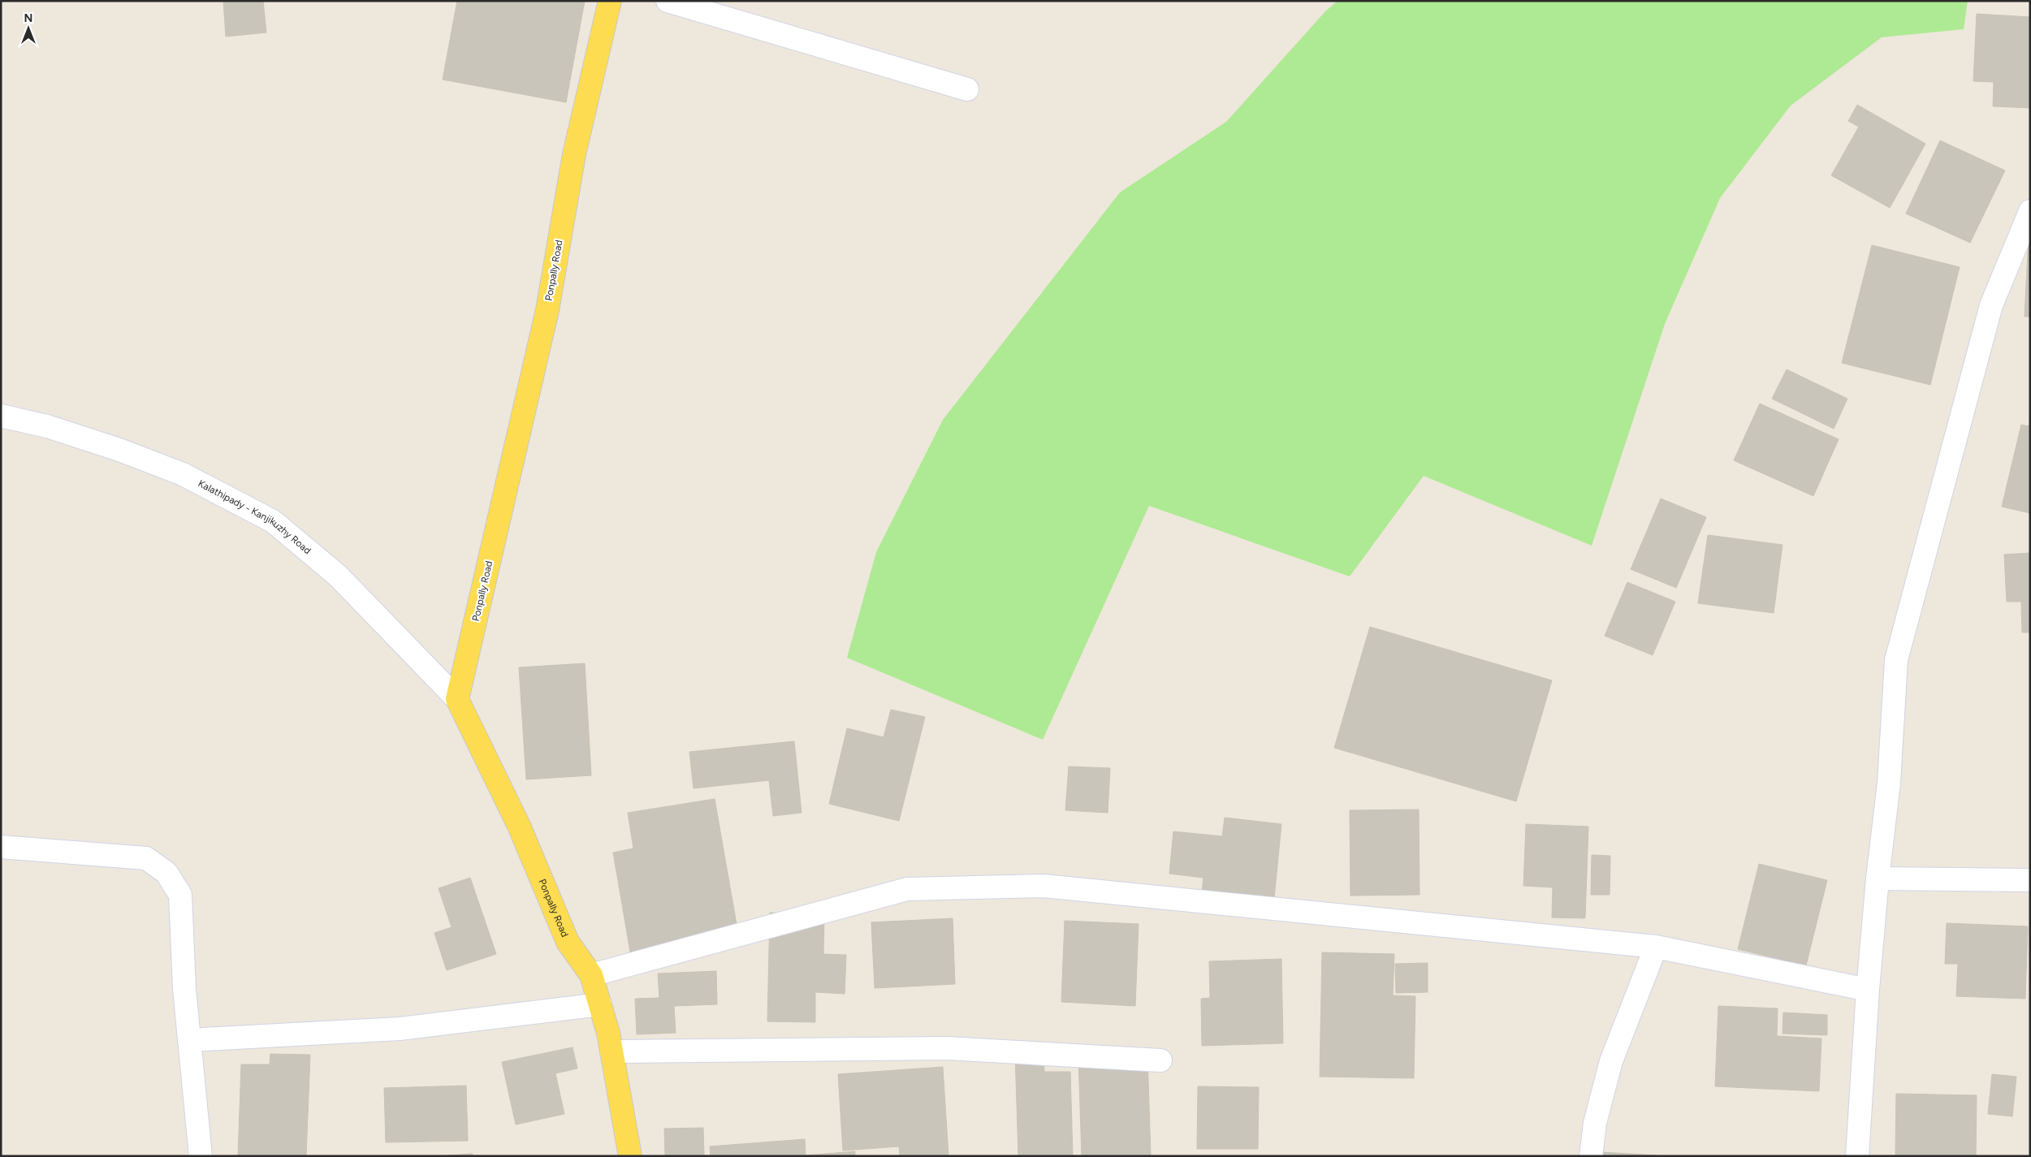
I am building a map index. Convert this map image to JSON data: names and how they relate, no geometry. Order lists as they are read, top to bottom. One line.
{"streets":{"main road":["Ponpally Road"],"street":["Kalathipady - Kanjikuzhy Road"]},"crossings":[["Ponpally Road","Kalathipady - Kanjikuzhy Road"]],"north":"top"}
